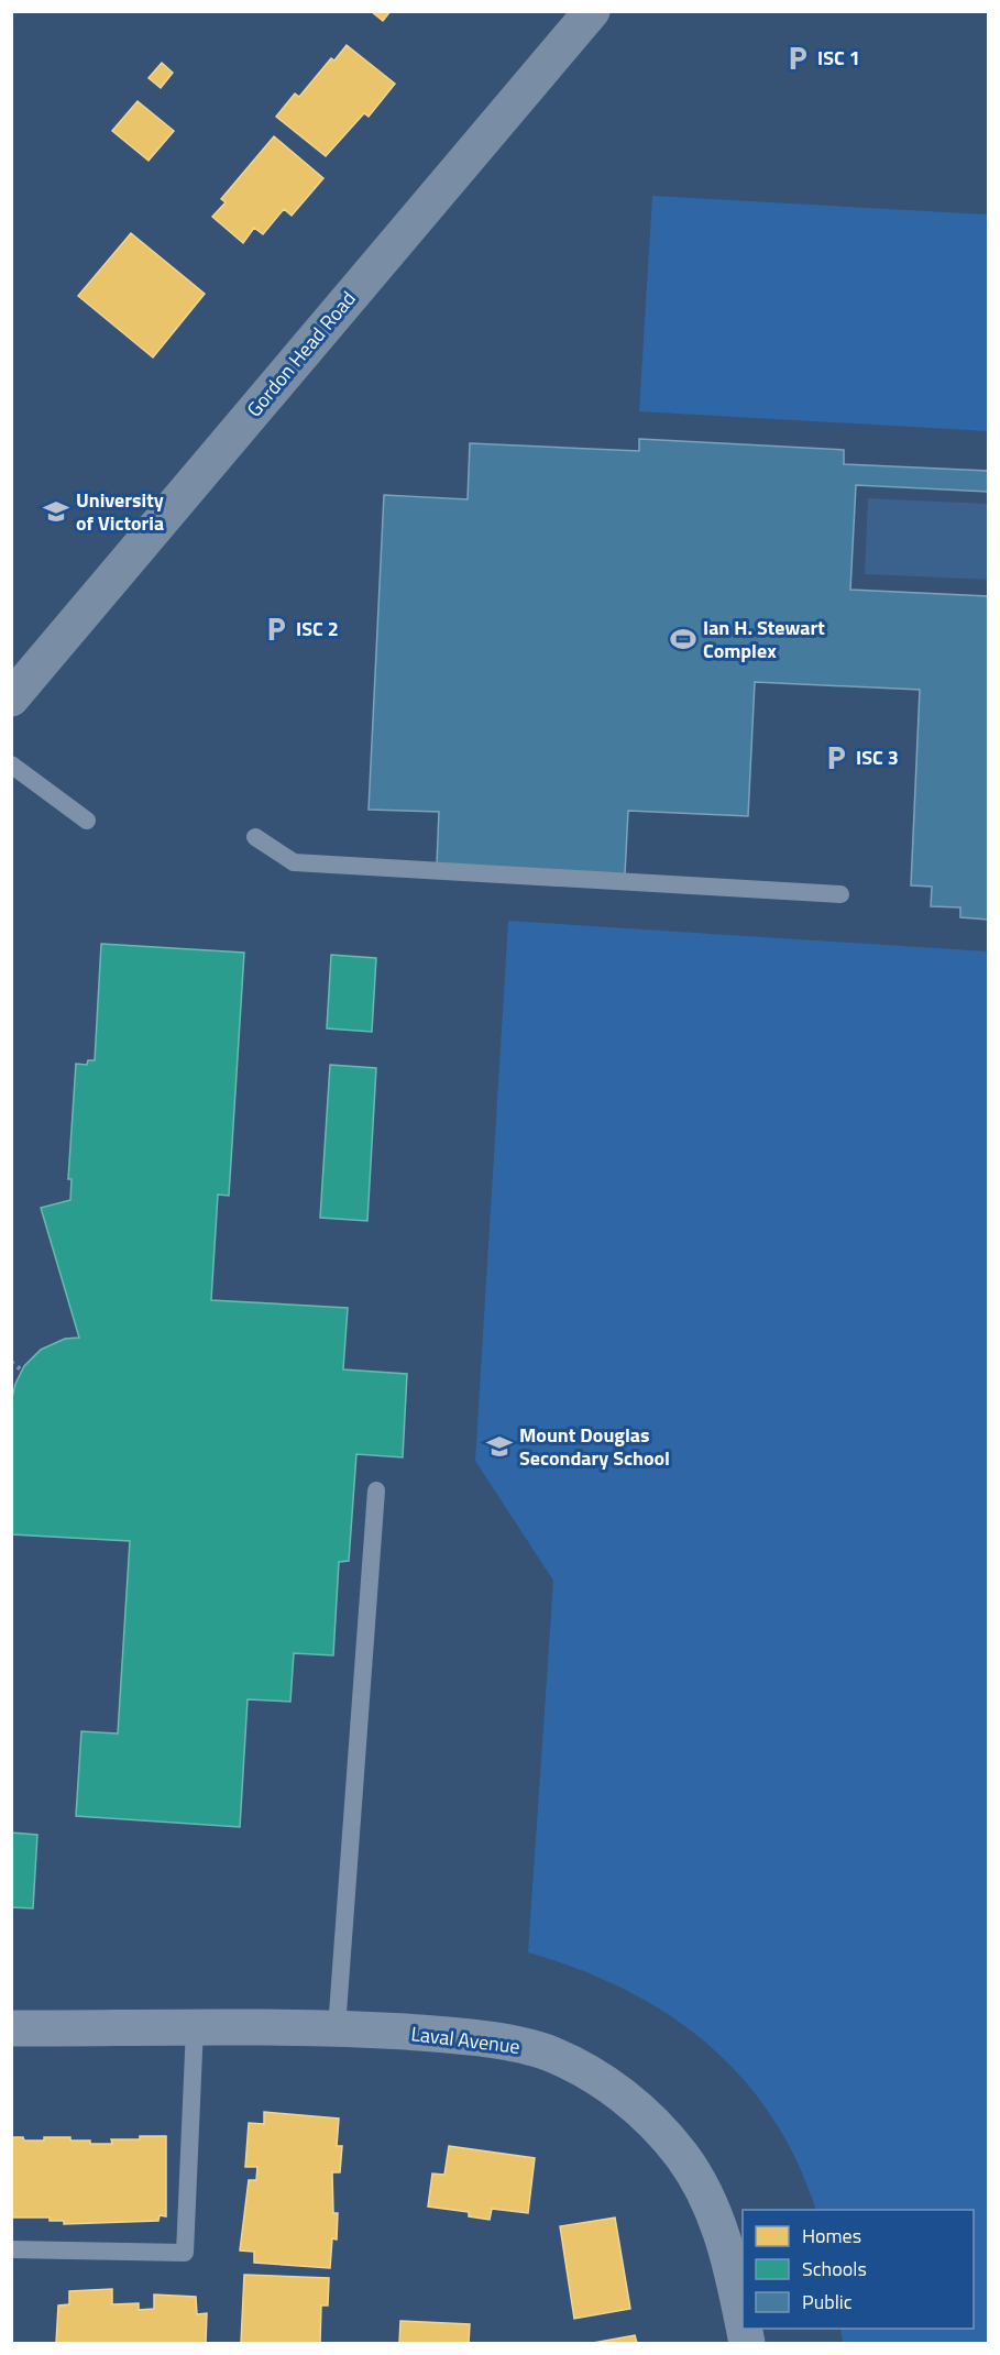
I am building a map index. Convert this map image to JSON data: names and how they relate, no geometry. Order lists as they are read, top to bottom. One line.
{"streets":{"main road":["Gordon Head Road"],"street":["Laval Avenue"]},"places":{"parking":["ISC 1","ISC 2","ISC 3"],"school or university":["University of Victoria","Mount Douglas Secondary School"],"sports":["Ian H. Stewart Complex"]},"legend":["Homes","Schools","Public"]}
